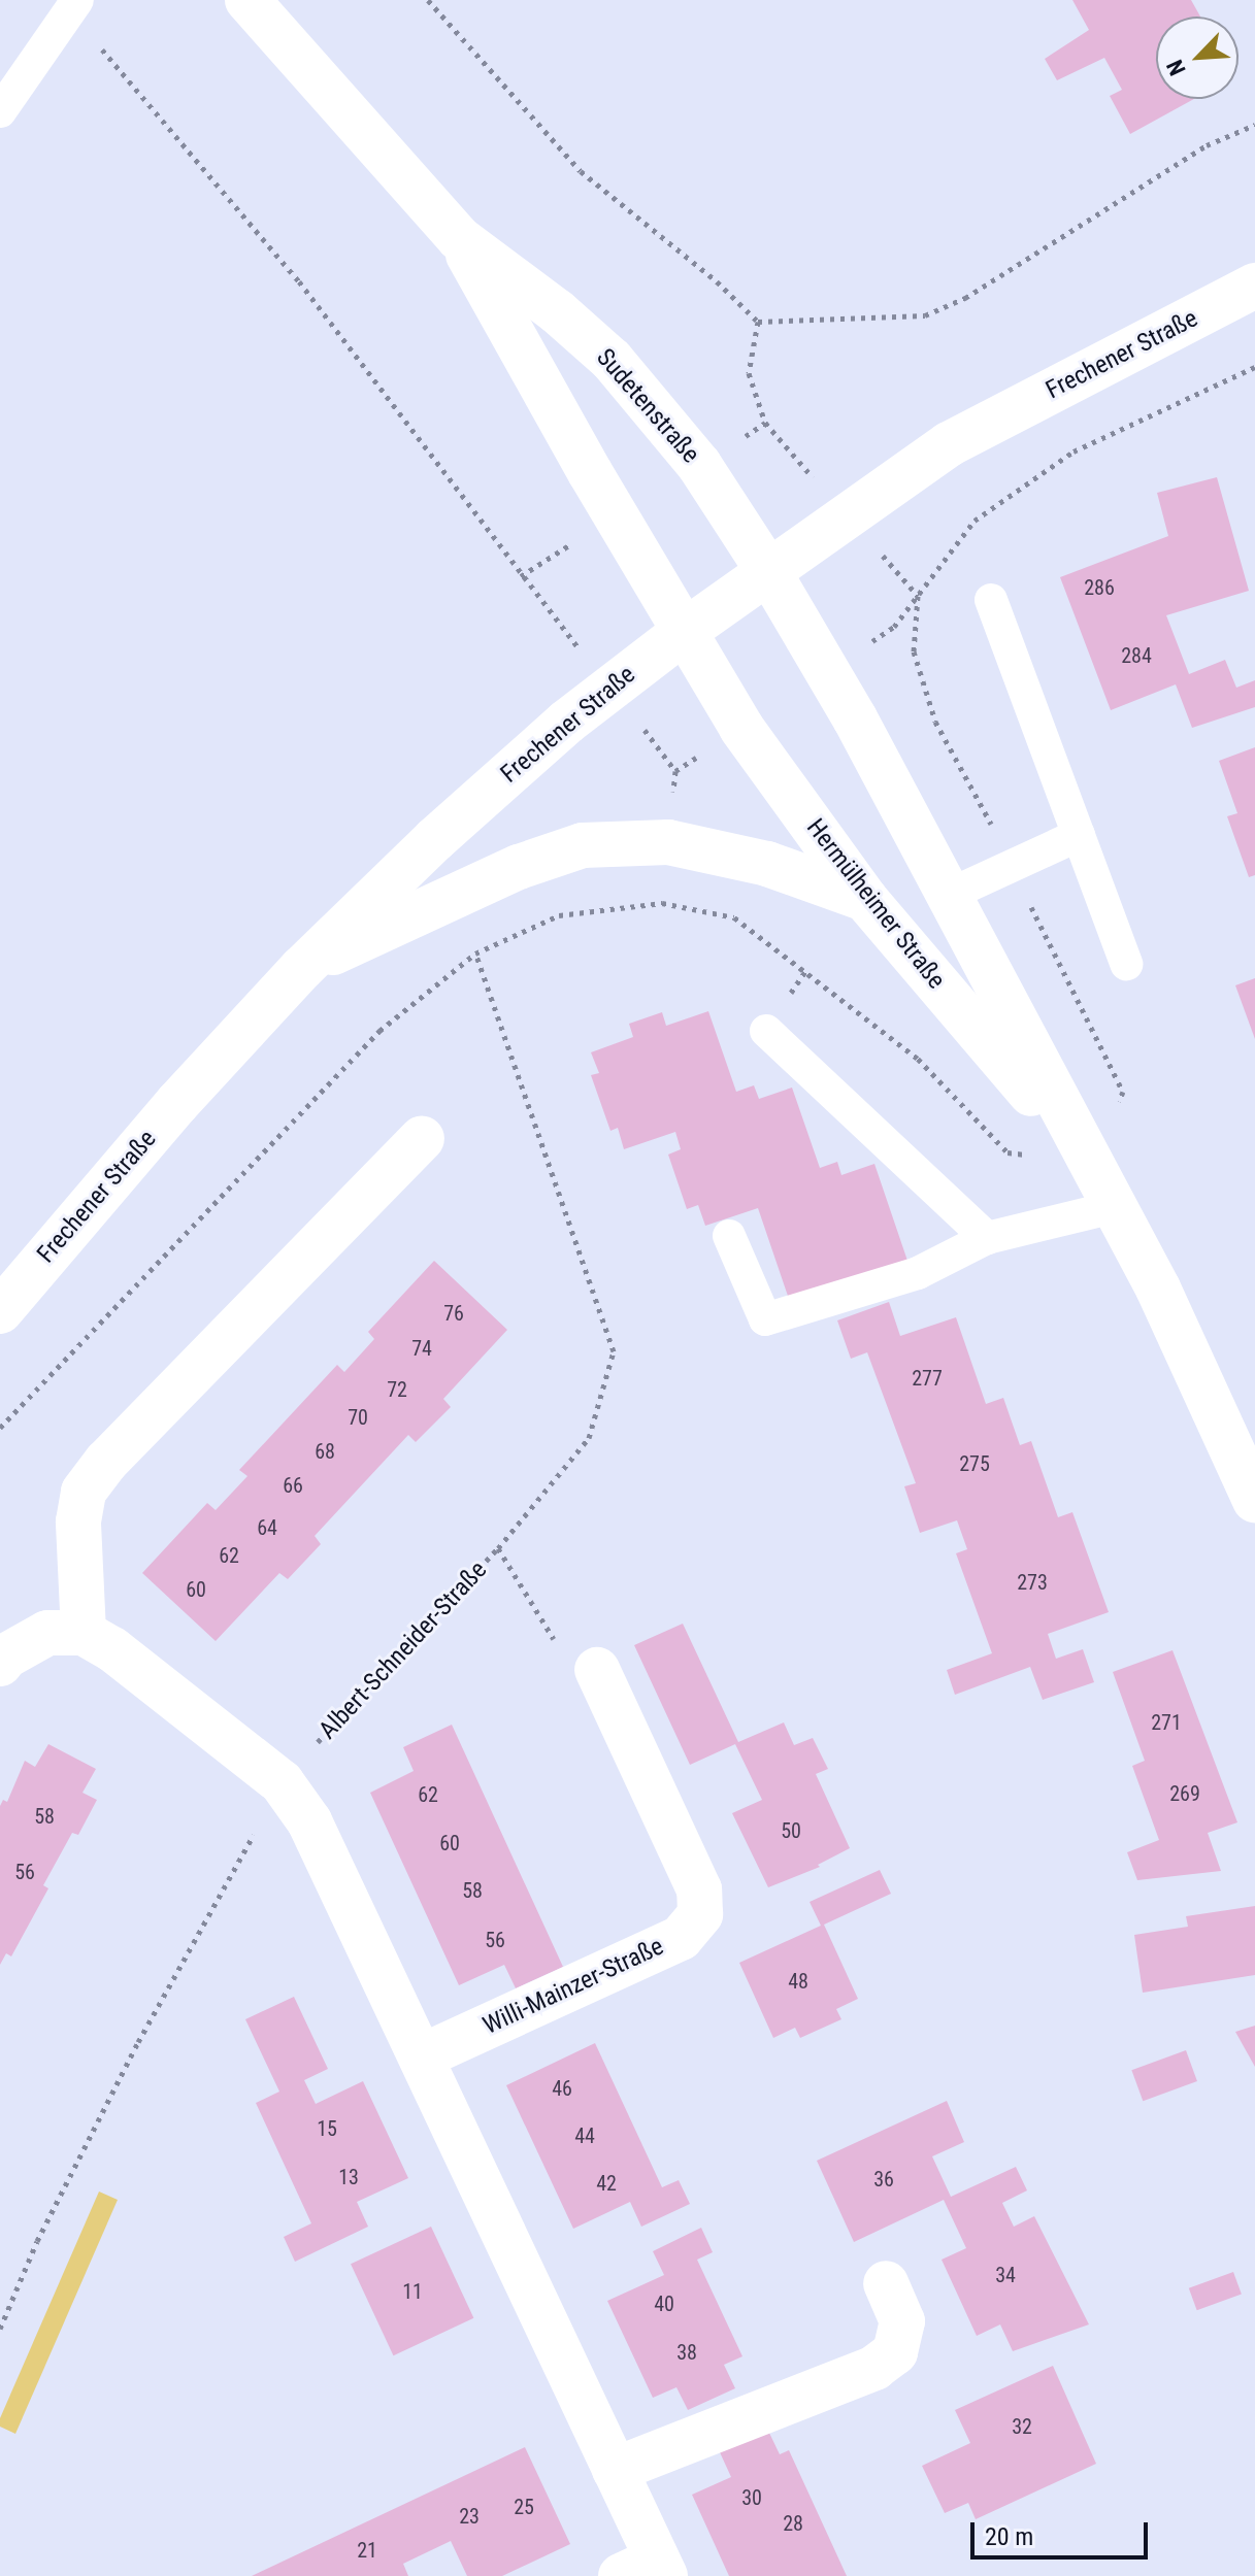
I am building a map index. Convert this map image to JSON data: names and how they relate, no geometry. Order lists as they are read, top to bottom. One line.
{"streets":{"street":["Frechener Straße","Sudetenstraße","Hermülheimer Straße","Willi-Mainzer-Straße"],"path":["Albert-Schneider-Straße"]},"crossings":[["Frechener Straße","Sudetenstraße"],["Frechener Straße","Hermülheimer Straße"],["Sudetenstraße","Hermülheimer Straße"]],"house_numbers":["286","284","76","74","277","72","70","68","275","66","64","62","273","60","271","269","62","58","50","60","56","58","56","48","46","15","44","13","36","42","34","11","40","38","32","30","25","23","28","21"],"scale_bar":"20 m","north":"bottom left"}
